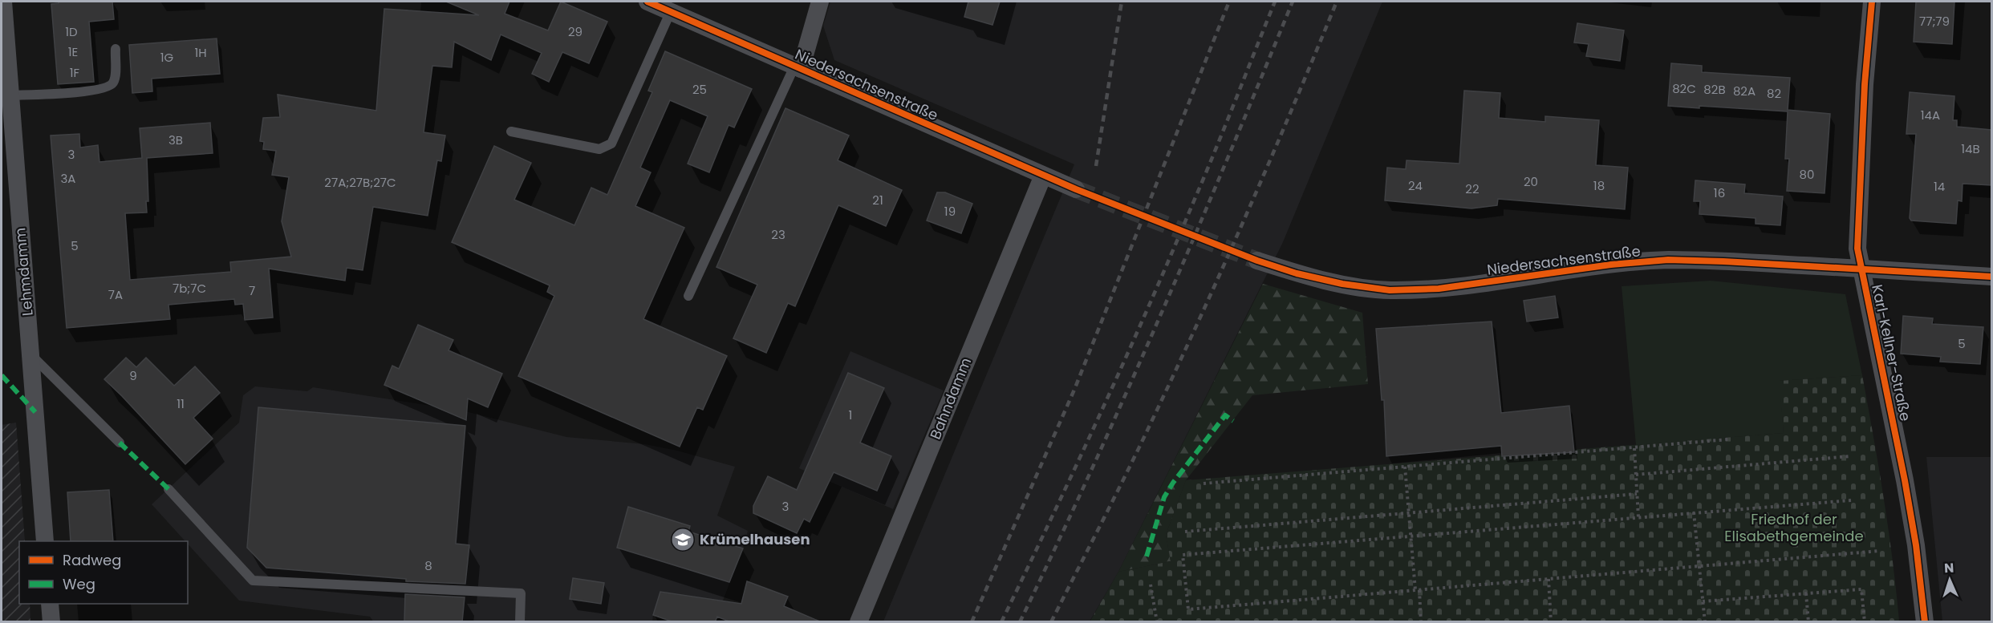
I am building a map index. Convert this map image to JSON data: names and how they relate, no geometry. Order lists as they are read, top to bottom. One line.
{"streets":{"street":["Niedersachsenstraße","Lehmdamm","Karl-Kellner-Straße","Bahndamm"]},"crossings":[["Niedersachsenstraße","Karl-Kellner-Straße"],["Niedersachsenstraße","Bahndamm"]],"parks":["Friedhof der Elisabethgemeinde"],"places":{"school or university":["Krümelhausen"]},"house_numbers":["77;79","1D","29","1E","1H","1G","1F","82C","25","82B","82A","82","14A","3B","14B","3","80","3A","20","27A;27B;27C","24","18","14","22","16","21","19","23","5","7b;7C","7","7A","5","9","11","1","3","8"],"legend":["Radweg","Weg"],"north":"top"}
